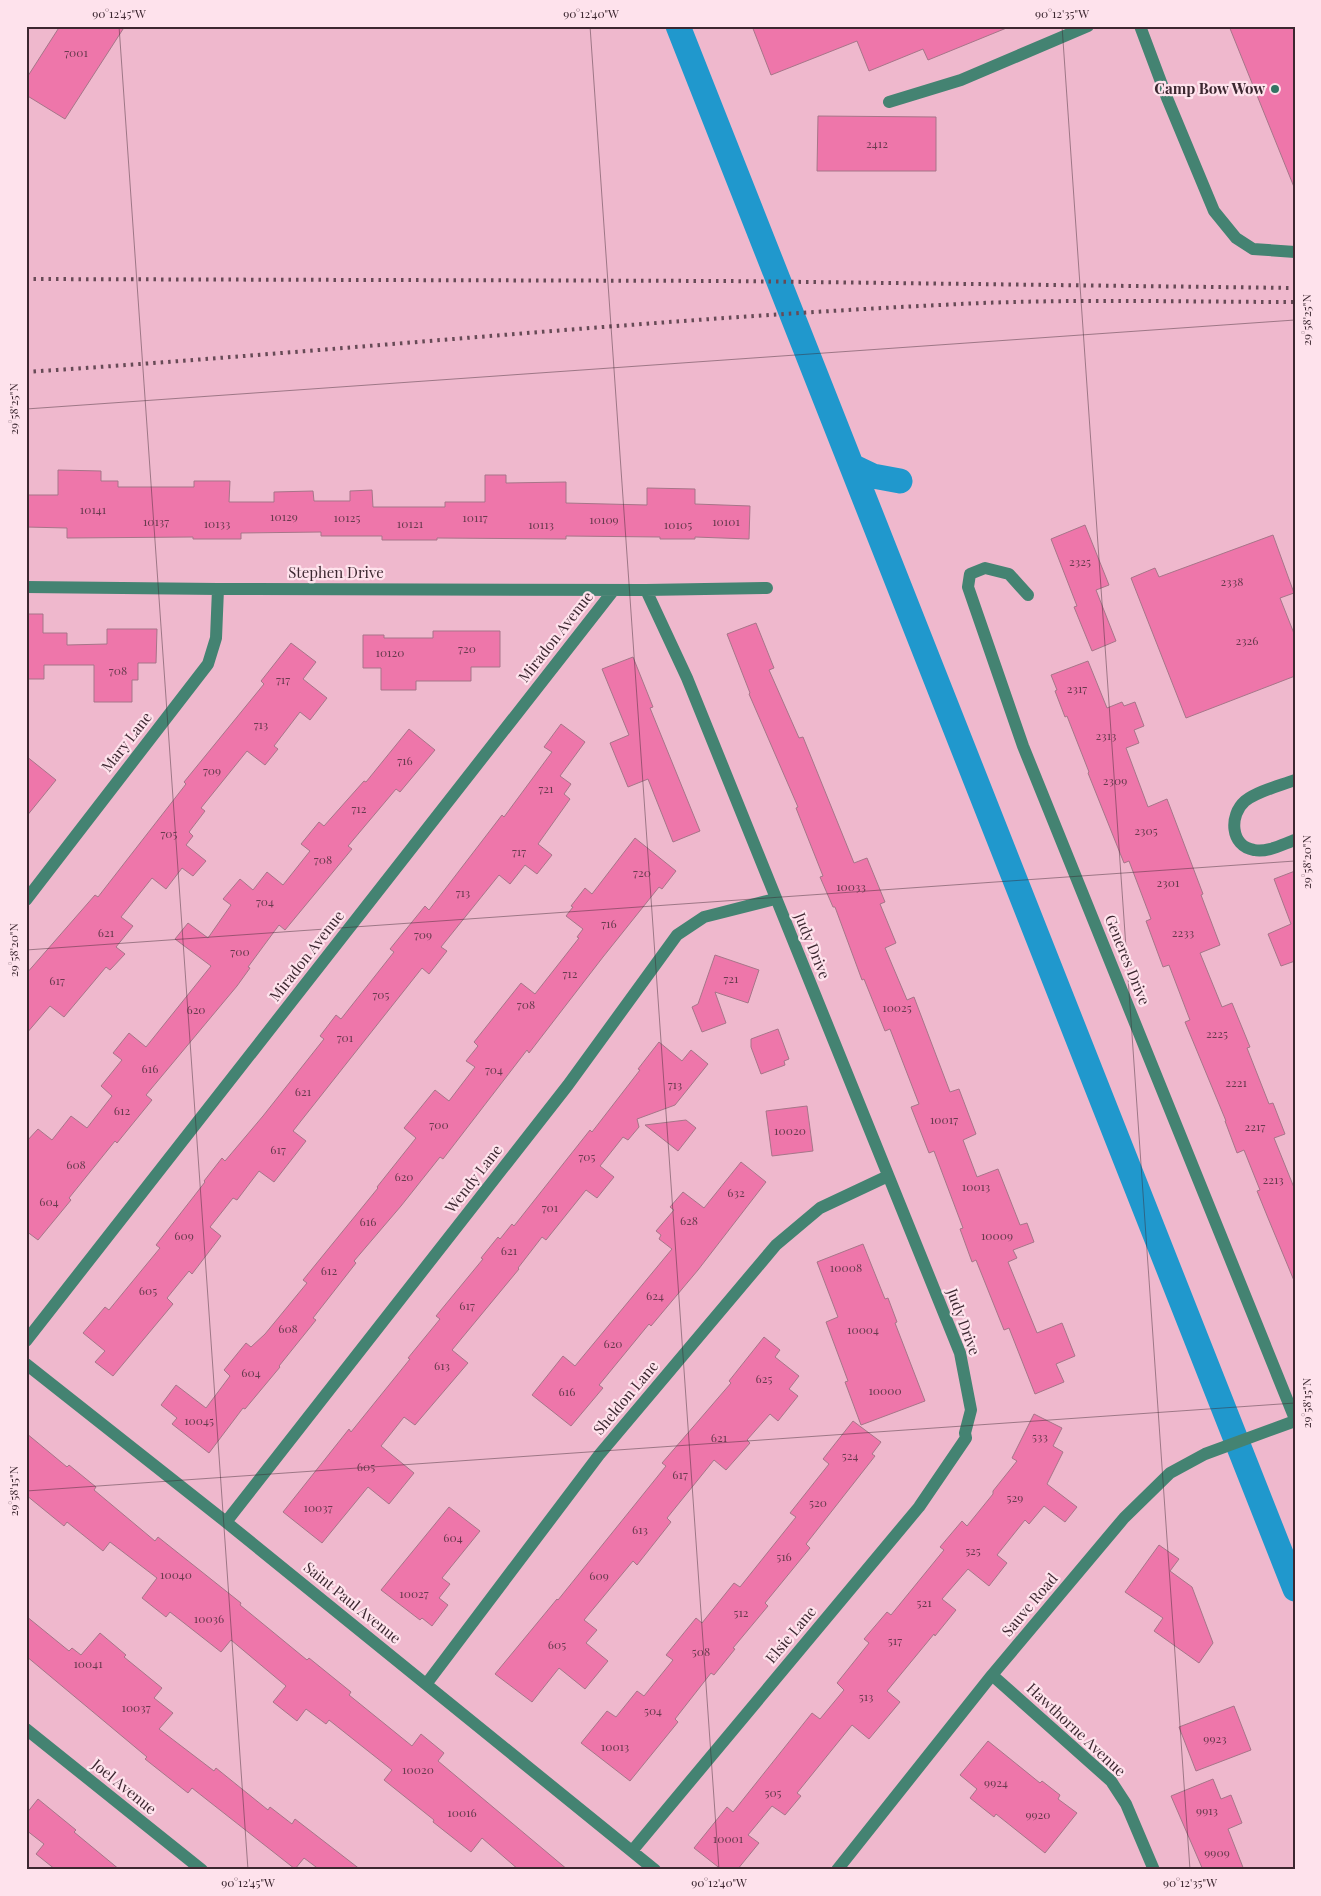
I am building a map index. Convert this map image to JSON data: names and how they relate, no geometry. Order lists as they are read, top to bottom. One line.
{"streets":{"street":["Stephen Drive","Miradon Avenue","Mary Lane","Judy Drive","Generes Drive","Wendy Lane","Sheldon Lane","Saint Paul Avenue","Sauve Road","Elsie Lane","Hawthorne Avenue","Joel Avenue"]},"crossings":[["Stephen Drive","Miradon Avenue"],["Stephen Drive","Mary Lane"],["Stephen Drive","Judy Drive"],["Judy Drive","Wendy Lane"],["Judy Drive","Sheldon Lane"],["Judy Drive","Elsie Lane"],["Generes Drive","Sauve Road"],["Wendy Lane","Saint Paul Avenue"],["Sheldon Lane","Saint Paul Avenue"],["Saint Paul Avenue","Elsie Lane"],["Sauve Road","Hawthorne Avenue"]],"places":["Camp Bow Wow"],"house_numbers":["7001","2412","10141","10129","10125","10117","10109","10137","10101","10133","10121","10113","10105","2325","2338","2326","720","10120","708","717","2317","713","2313","716","709","2309","721","712","2305","705","717","708","720","2301","10033","713","704","716","621","2233","709","700","712","721","617","705","708","10025","620","2225","701","616","704","2221","713","621","612","10017","700","2217","10020","617","705","608","620","2213","10013","632","604","701","628","616","609","10009","621","10008","612","605","624","617","608","10004","620","613","604","625","10000","616","10045","533","621","524","605","617","529","520","10037","613","604","525","516","10040","609","10027","521","512","10036","517","605","508","10041","513","10037","504","9923","10013","10020","9924","505","9913","10016","9920","10001","9909"],"coordinates":["90°12'45\"W","90°12'40\"W","90°12'35\"W","29°58'25\"N","29°58'20\"N","29°58'15\"N"]}
